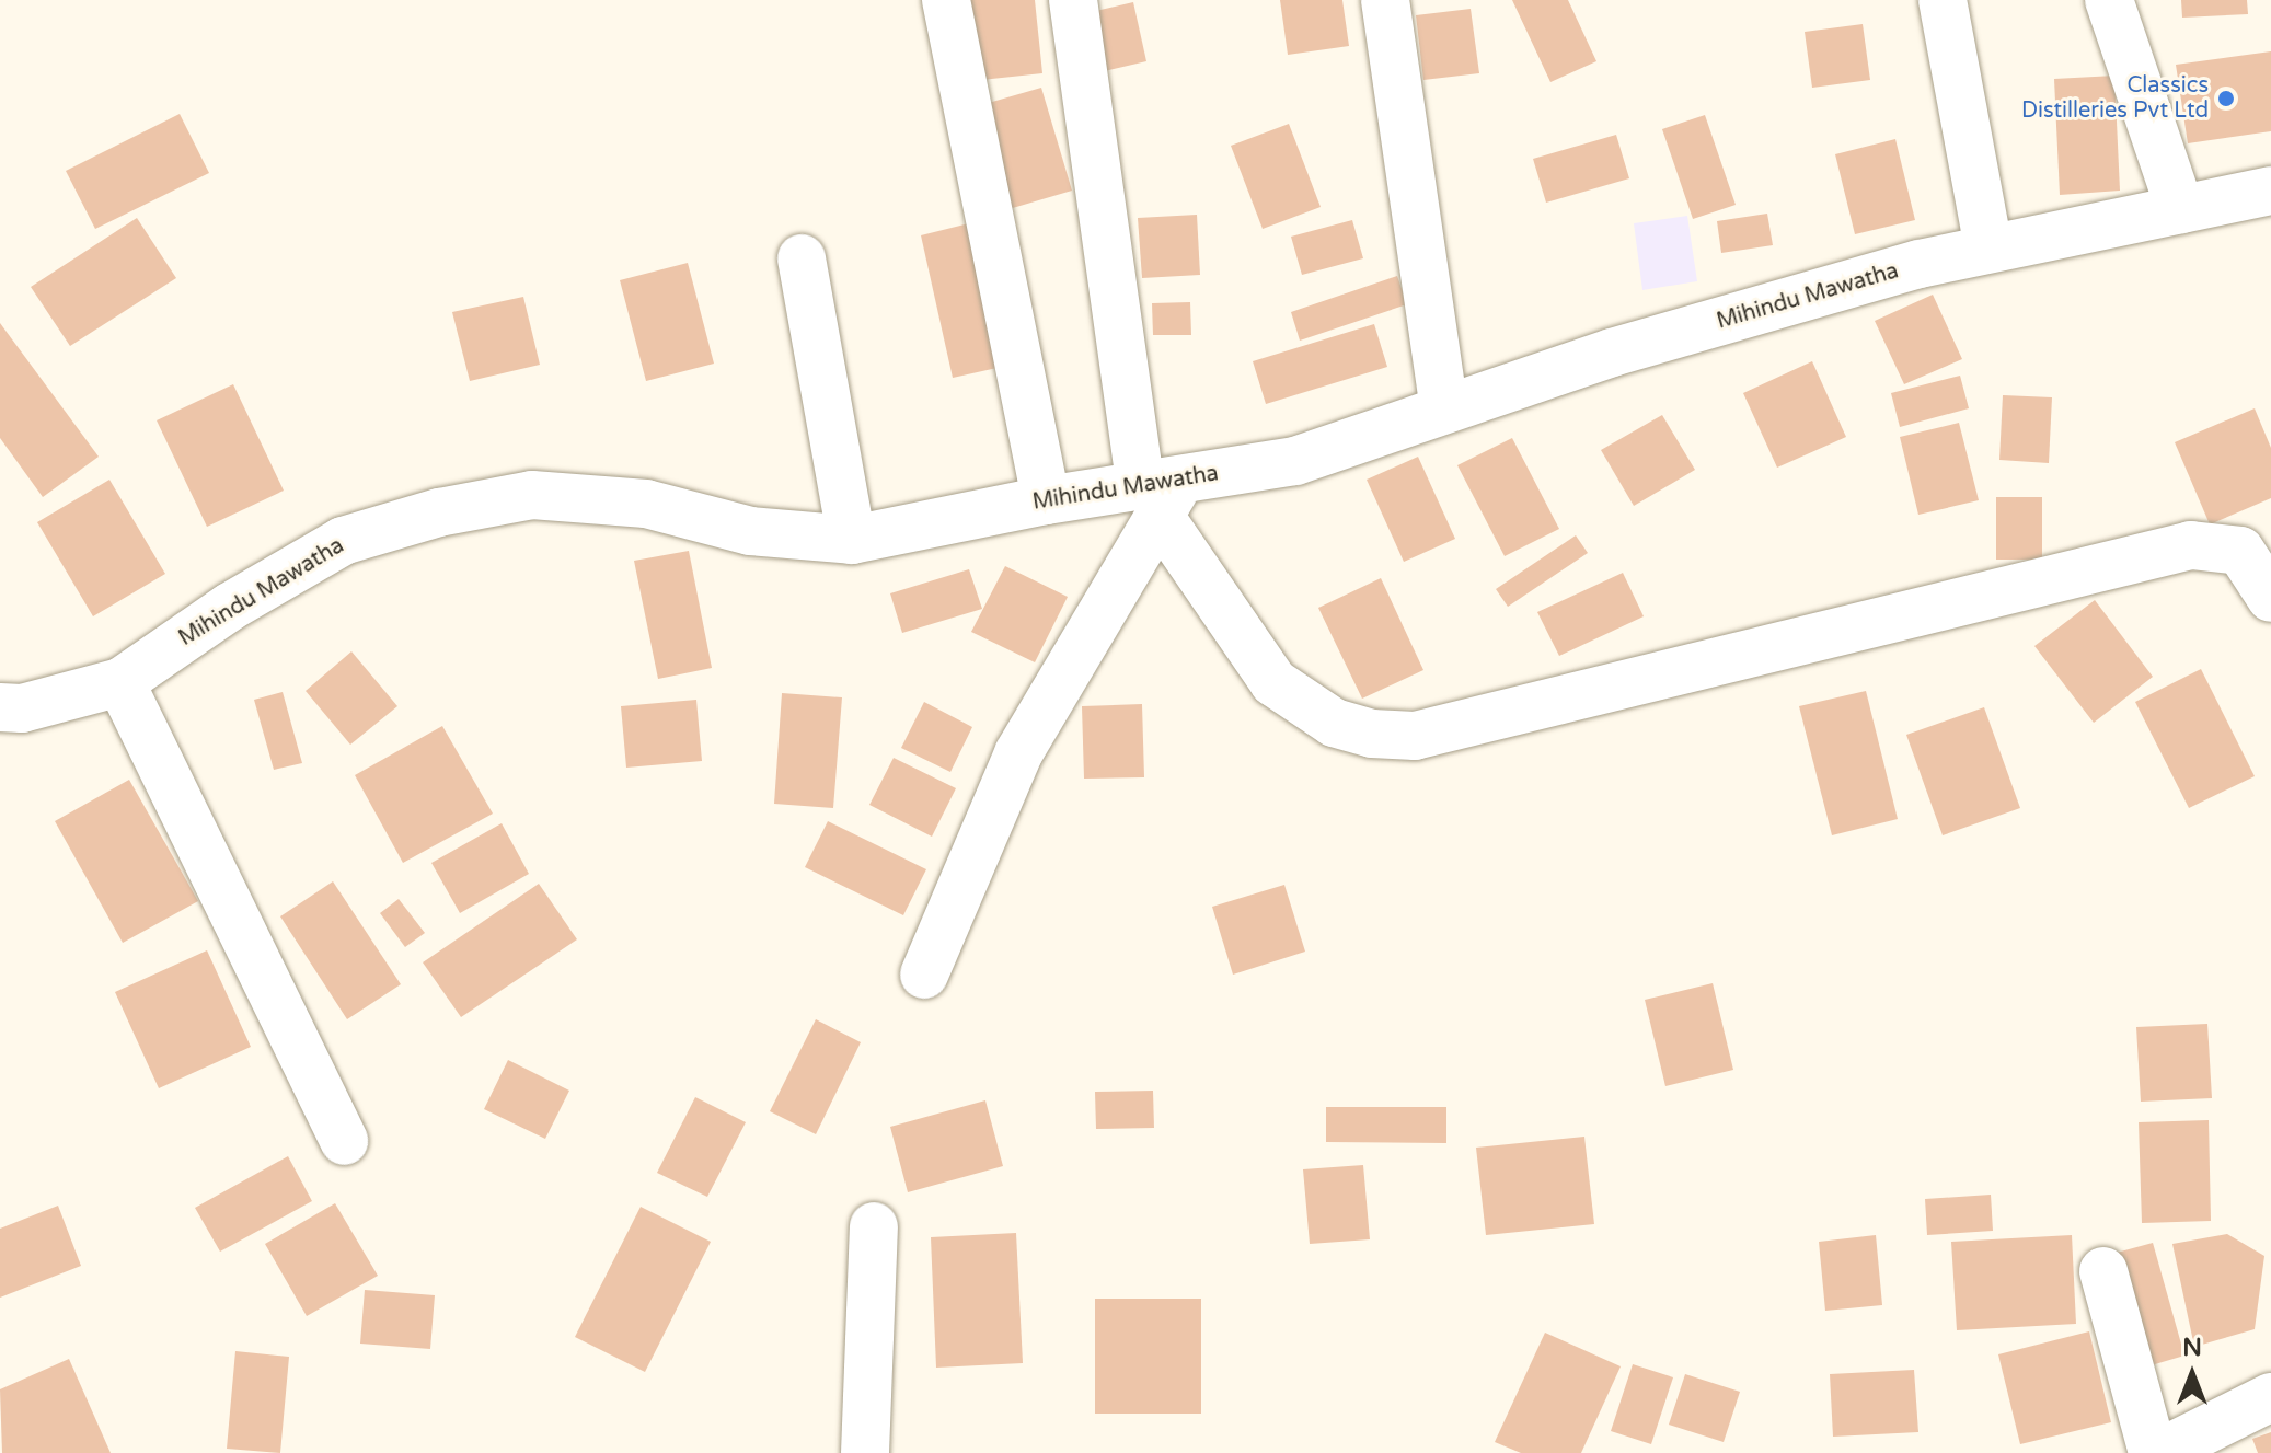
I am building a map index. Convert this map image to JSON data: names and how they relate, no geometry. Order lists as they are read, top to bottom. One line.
{"streets":{"street":["Mihindu Mawatha"]},"places":["Classics Distilleries Pvt Ltd"],"north":"top"}
